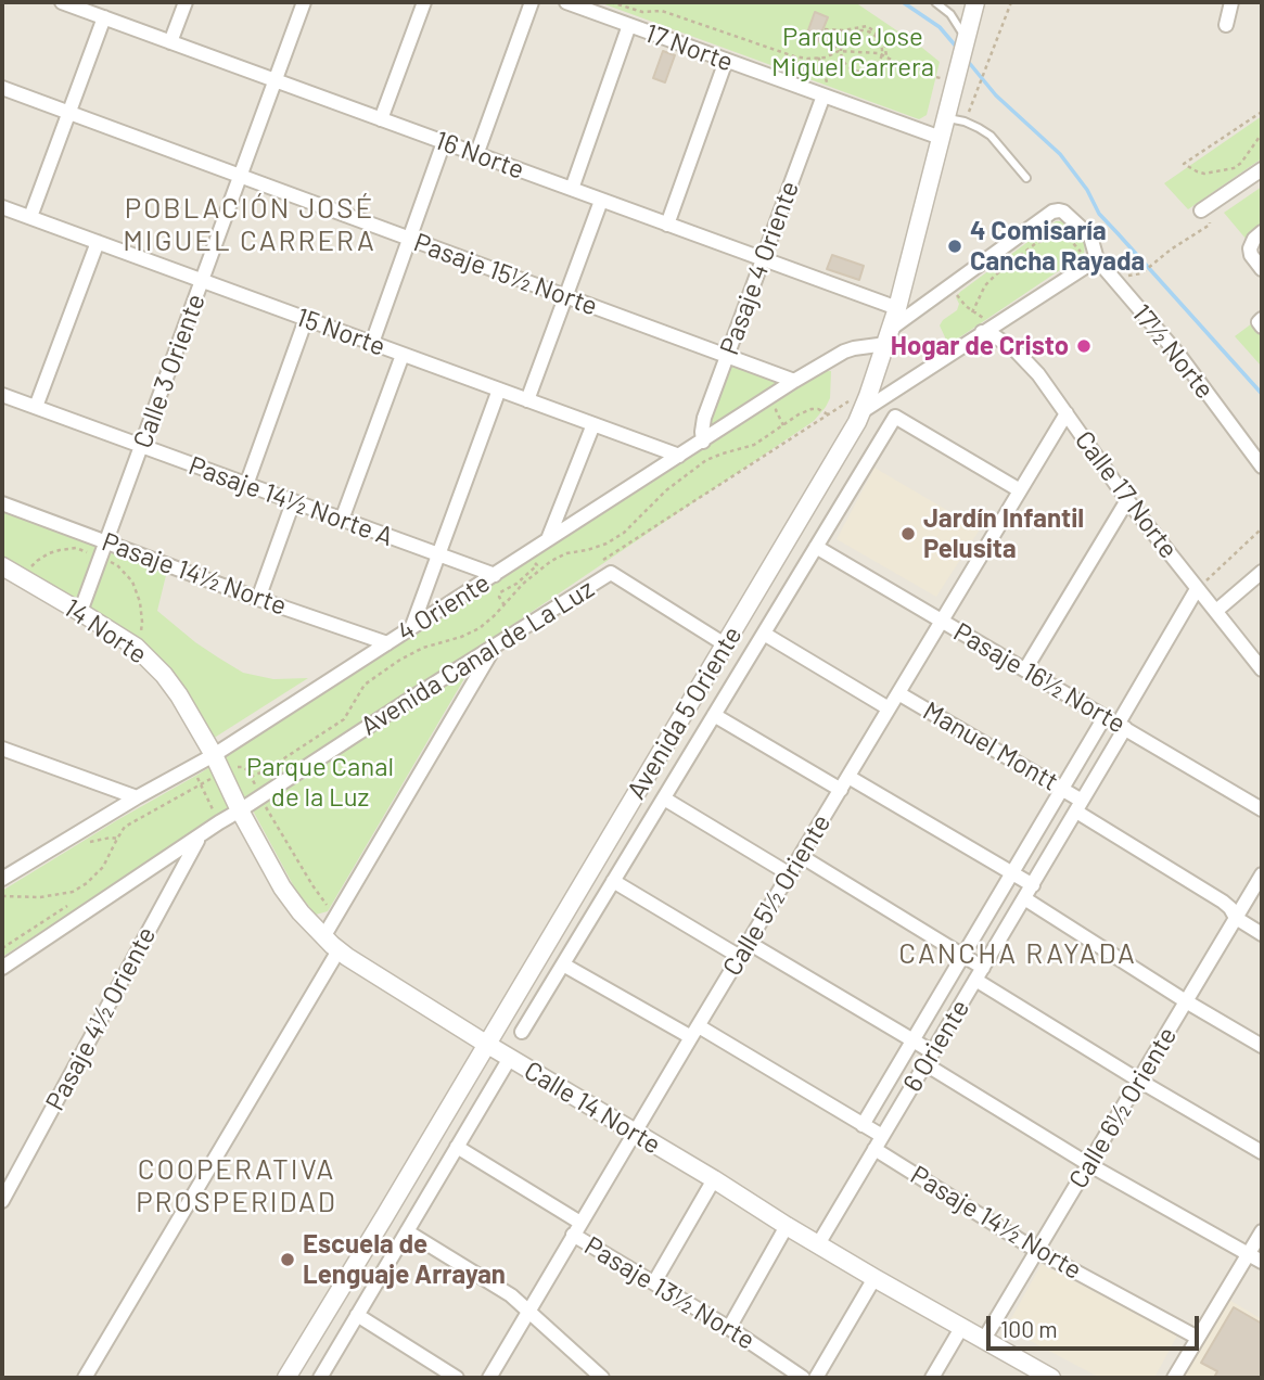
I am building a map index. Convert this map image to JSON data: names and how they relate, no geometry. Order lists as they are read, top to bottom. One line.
{"streets":{"street":["17 Norte","16 Norte","Pasaje 4 Oriente","Pasaje 15½ Norte","15 Norte","17½ Norte","Calle 3 Oriente","Calle 17 Norte","Pasaje 14½ Norte A","Pasaje 14½ Norte","4 Oriente","14 Norte","Avenida Canal de La Luz","Pasaje 16½ Norte","Avenida 5 Oriente","Manuel Montt","Calle 5½ Oriente","Pasaje 4½ Oriente","6 Oriente","Calle 14 Norte","Calle 6½ Oriente","Pasaje 13½ Norte"]},"crossings":[["17 Norte","Pasaje 4 Oriente"],["17 Norte","Avenida 5 Oriente"],["16 Norte","Pasaje 4 Oriente"],["16 Norte","Calle 3 Oriente"],["16 Norte","Avenida 5 Oriente"],["Pasaje 4 Oriente","Pasaje 15½ Norte"],["Pasaje 4 Oriente","4 Oriente"],["Pasaje 15½ Norte","Calle 3 Oriente"],["Pasaje 15½ Norte","4 Oriente"],["15 Norte","Calle 3 Oriente"],["15 Norte","4 Oriente"],["Calle 3 Oriente","Pasaje 14½ Norte A"],["Calle 3 Oriente","Pasaje 14½ Norte"],["Calle 3 Oriente","14 Norte"],["Calle 17 Norte","Calle 5½ Oriente"],["Calle 17 Norte","6 Oriente"],["Pasaje 14½ Norte A","4 Oriente"],["Pasaje 14½ Norte","4 Oriente"],["Pasaje 14½ Norte","Calle 5½ Oriente"],["Pasaje 14½ Norte","6 Oriente"],["Pasaje 14½ Norte","Calle 6½ Oriente"],["4 Oriente","14 Norte"],["4 Oriente","Avenida 5 Oriente"],["4 Oriente","Calle 14 Norte"],["14 Norte","Calle 14 Norte"],["Avenida Canal de La Luz","Avenida 5 Oriente"],["Avenida Canal de La Luz","Pasaje 4½ Oriente"],["Avenida Canal de La Luz","Calle 14 Norte"],["Pasaje 16½ Norte","Calle 5½ Oriente"],["Pasaje 16½ Norte","6 Oriente"],["Avenida 5 Oriente","Calle 14 Norte"],["Manuel Montt","Calle 5½ Oriente"],["Manuel Montt","6 Oriente"],["Manuel Montt","Calle 6½ Oriente"],["Calle 5½ Oriente","Calle 14 Norte"],["Calle 5½ Oriente","Pasaje 13½ Norte"],["6 Oriente","Calle 14 Norte"],["Calle 14 Norte","Calle 6½ Oriente"]],"districts":["POBLACIÓN JOSÉ MIGUEL CARRERA","CANCHA RAYADA","COOPERATIVA PROSPERIDAD"],"parks":["Parque Jose Miguel Carrera","Parque Canal de la Luz"],"places":["4 Comisaría Cancha Rayada","Hogar de Cristo","Jardín Infantil Pelusita","Escuela de Lenguaje Arrayan"],"scale_bar":"100 m"}
